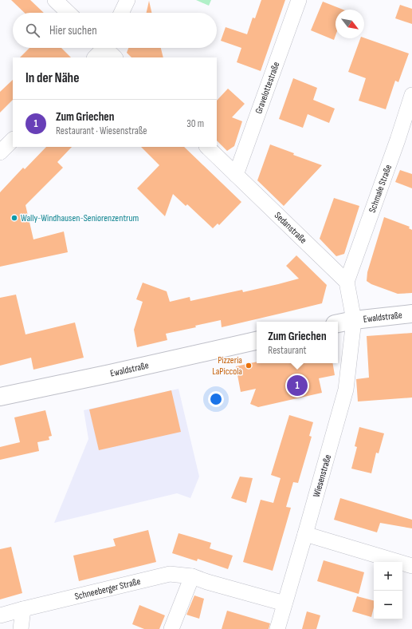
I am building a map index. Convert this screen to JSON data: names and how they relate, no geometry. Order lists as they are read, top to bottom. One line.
{"streets":{"main road":["Ewaldstraße"],"street":["Gravelottestraße","Schmale Straße","Sedanstraße","Wiesenstraße","Schneeberger Straße"]},"crossings":[["Gravelottestraße","Sedanstraße"],["Schmale Straße","Sedanstraße"],["Ewaldstraße","Wiesenstraße"],["Wiesenstraße","Schneeberger Straße"]],"places":["Wally-Windhausen-Seniorenzentrum","Pizzeria LaPiccola"],"north":"bottom right","page":{"search":"Hier suchen","heading":"In der Nähe","list":[{"mark":"1","name":"Zum Griechen","note":"Restaurant · Wiesenstraße","value":"30 m"}],"popup":["Zum Griechen","Restaurant"],"pins":"1","map_buttons":["+","−"]}}
